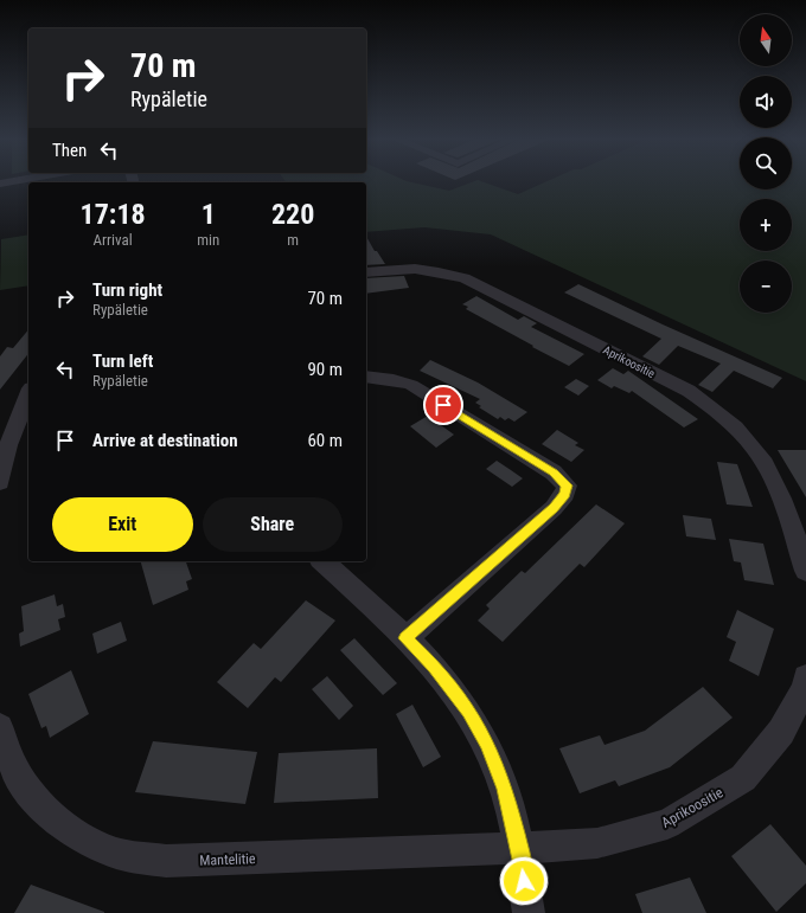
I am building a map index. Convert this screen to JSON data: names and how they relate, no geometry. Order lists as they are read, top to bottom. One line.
{"streets":{"street":["Aprikoositie","Mantelitie"]},"crossings":[["Aprikoositie","Mantelitie"]],"north":"top","page":{"map_buttons":["+","−"],"turn":["70 m","Rypäletie"],"then":"Then","eta":["17:18","Arrival","1","min","220","m"],"list":[{"name":"Turn right","note":"Rypäletie","value":"70 m"},{"name":"Turn left","note":"Rypäletie","value":"90 m"},{"name":"Arrive at destination","value":"60 m"}],"buttons":["Exit","Share"]}}
